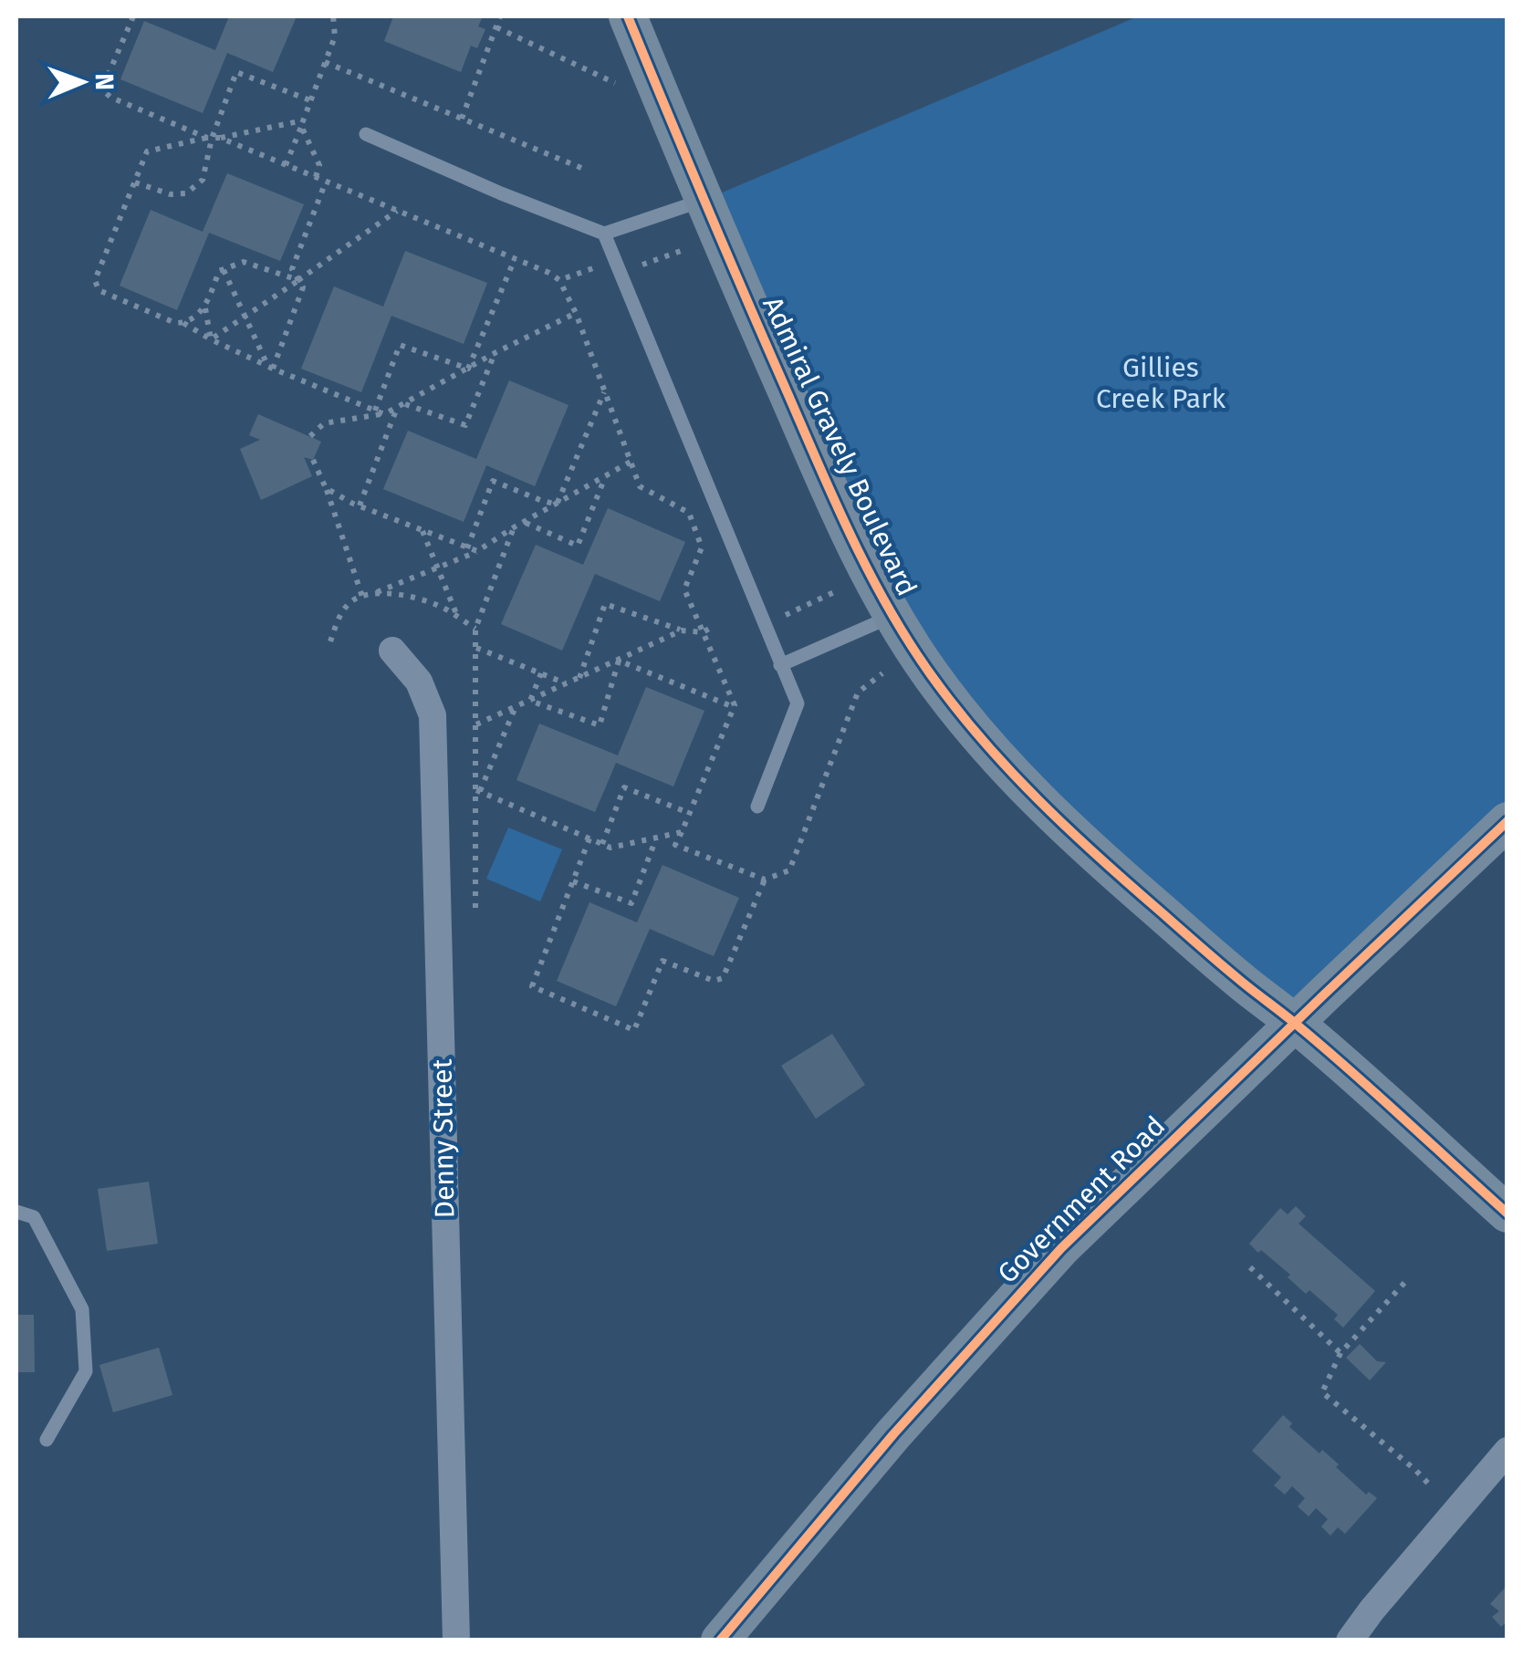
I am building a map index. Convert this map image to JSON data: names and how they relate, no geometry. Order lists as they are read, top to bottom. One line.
{"streets":{"street":["Admiral Gravely Boulevard","Denny Street","Government Road"]},"crossings":[["Admiral Gravely Boulevard","Government Road"]],"parks":["Gillies Creek Park"],"north":"right"}
